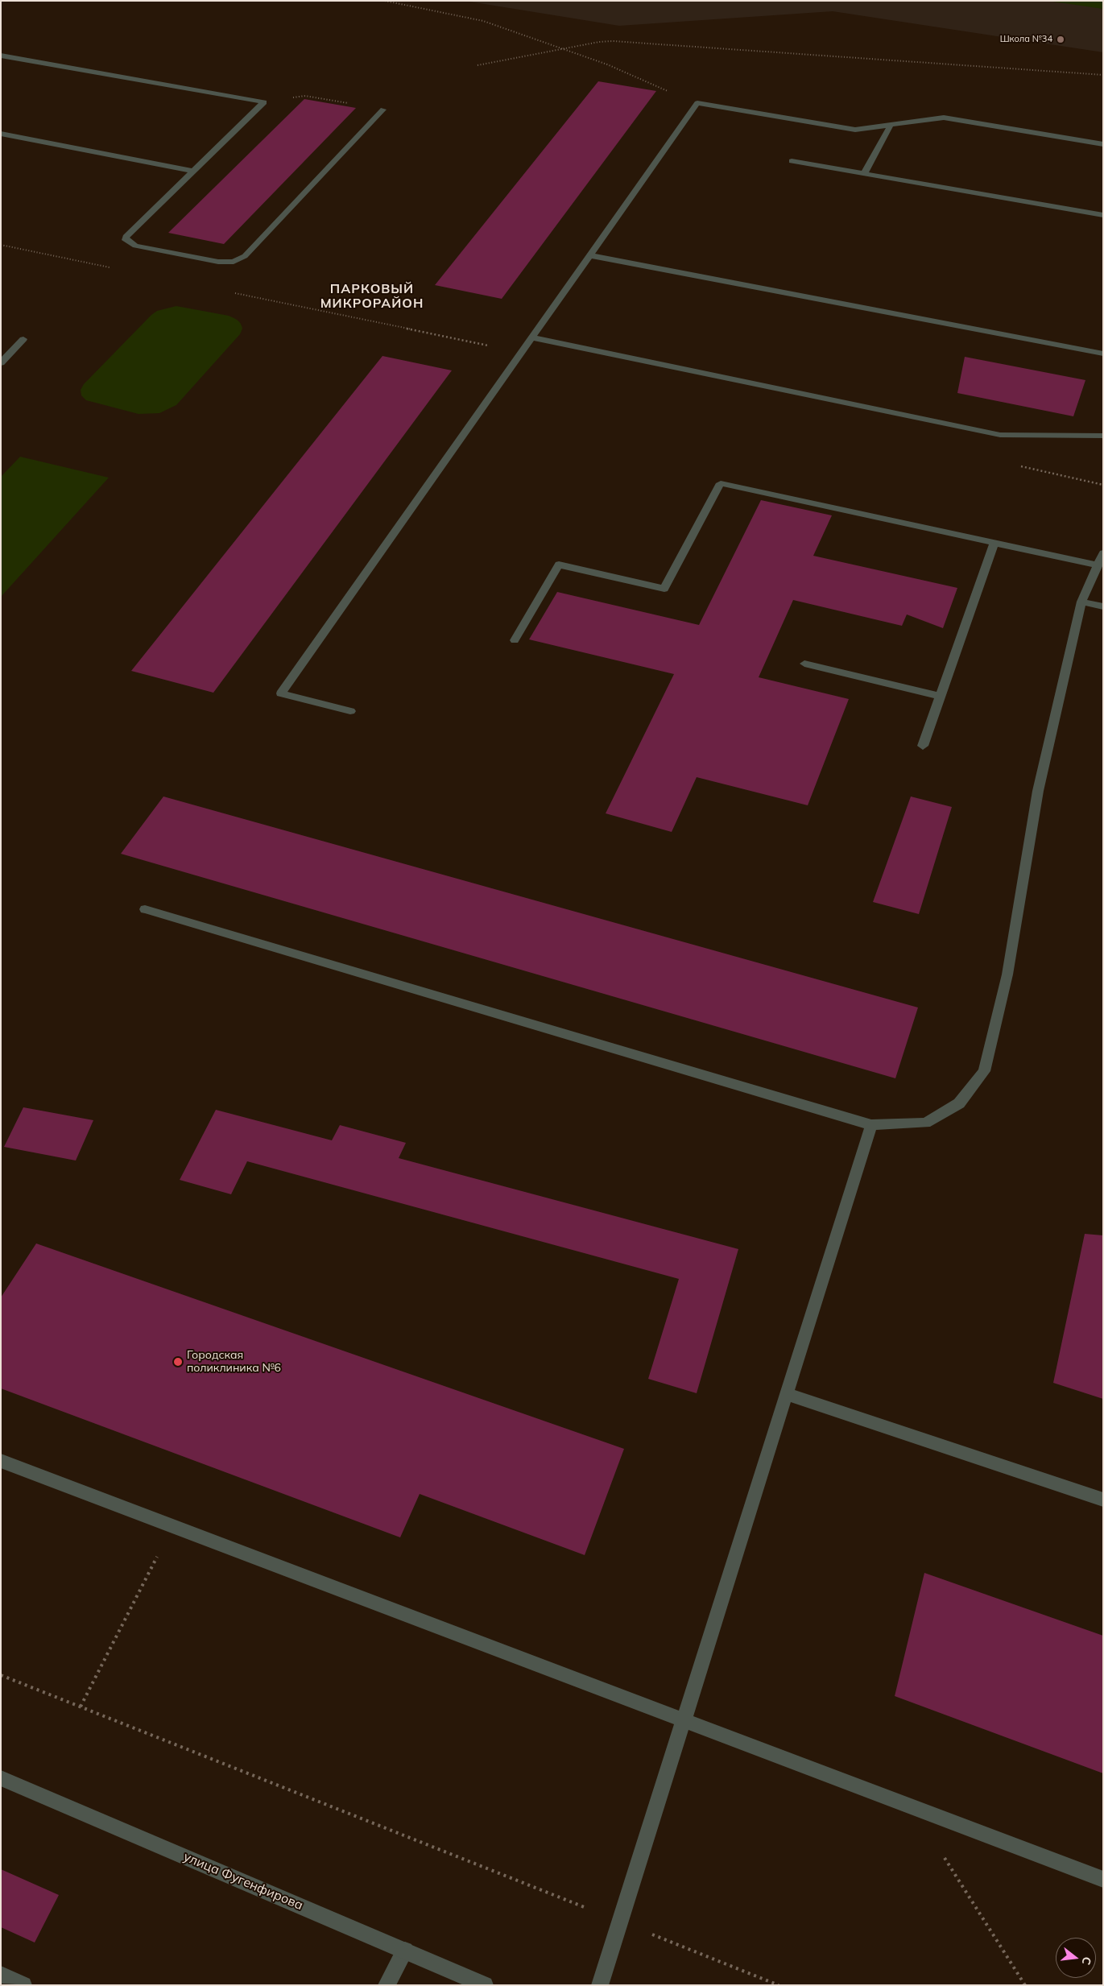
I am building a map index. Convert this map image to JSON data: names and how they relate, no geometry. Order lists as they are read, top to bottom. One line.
{"streets":{"street":["улица Фугенфирова"]},"districts":["ПАРКОВЫЙ МИКРОРАЙОН"],"places":["Школа №34","Городская поликлиника №6"],"north":"right"}
